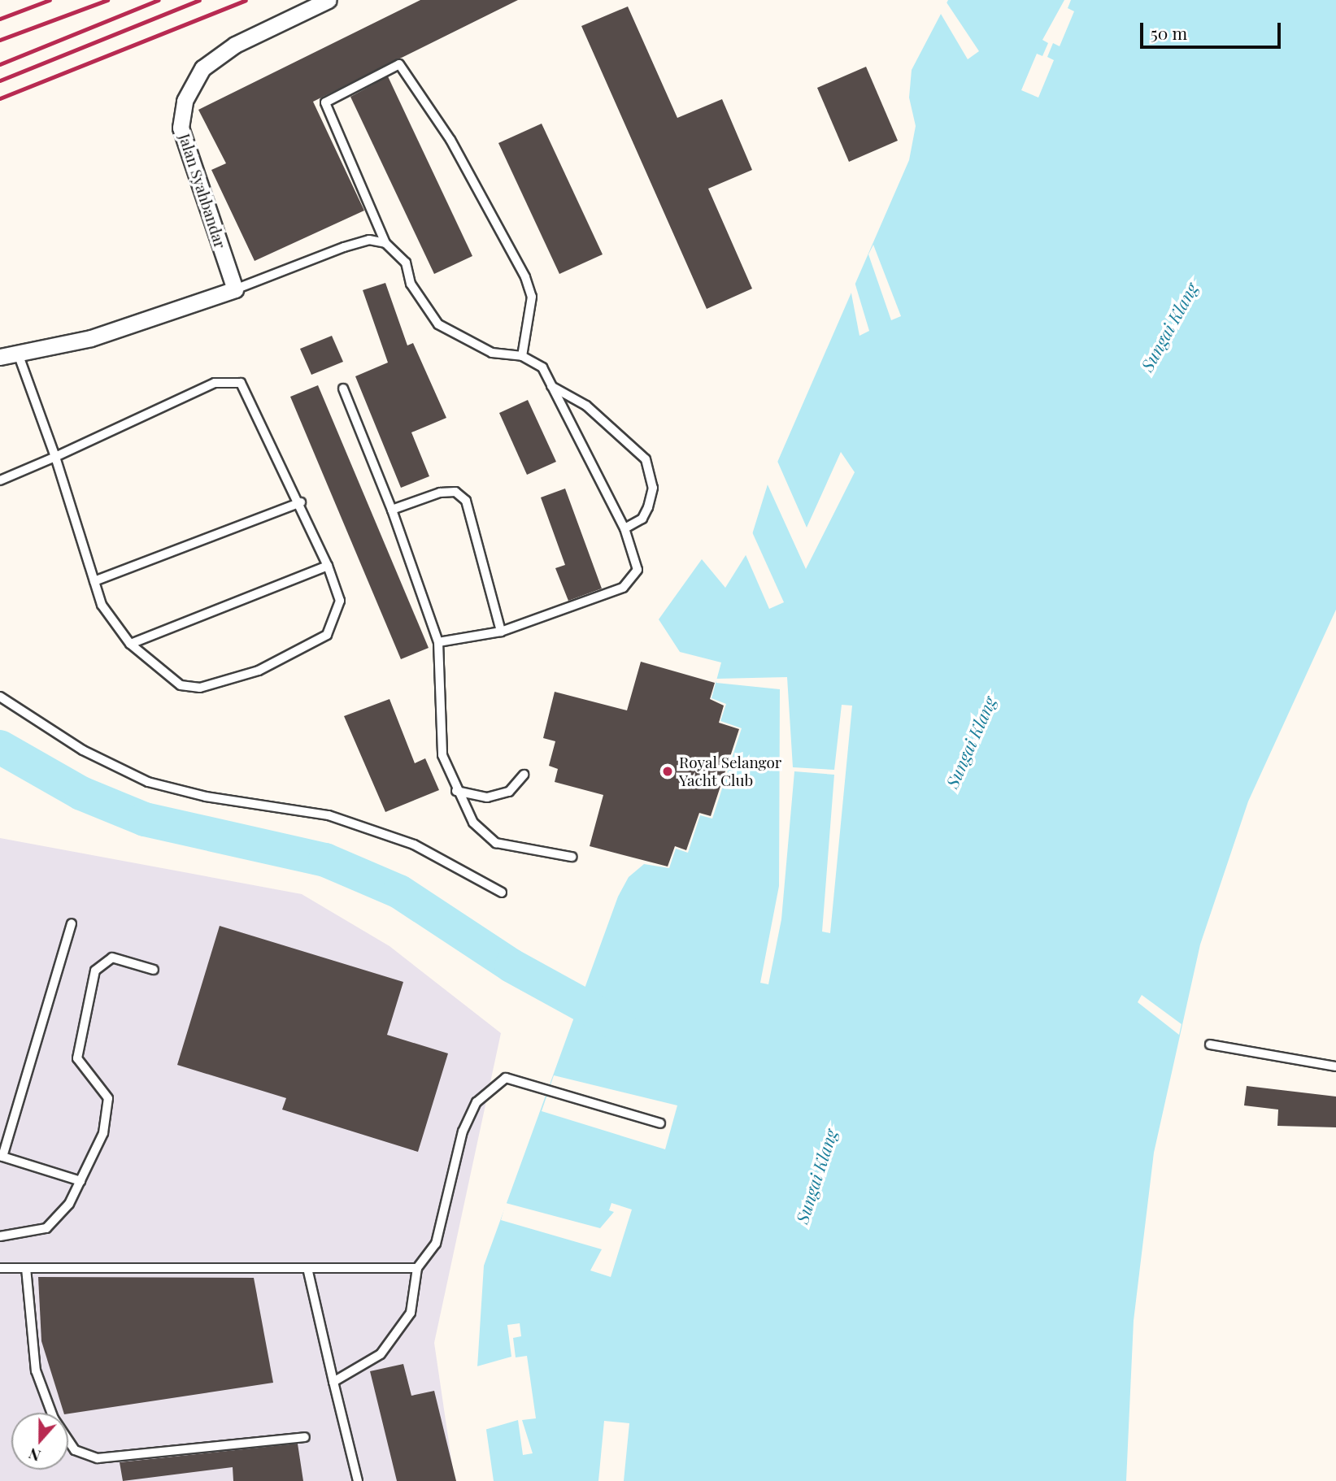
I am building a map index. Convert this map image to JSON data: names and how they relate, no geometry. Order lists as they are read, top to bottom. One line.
{"streets":{"street":["Jalan Syahbandar"]},"water":["Sungai Klang"],"places":["Royal Selangor Yacht Club"],"scale_bar":"50 m","north":"bottom"}
